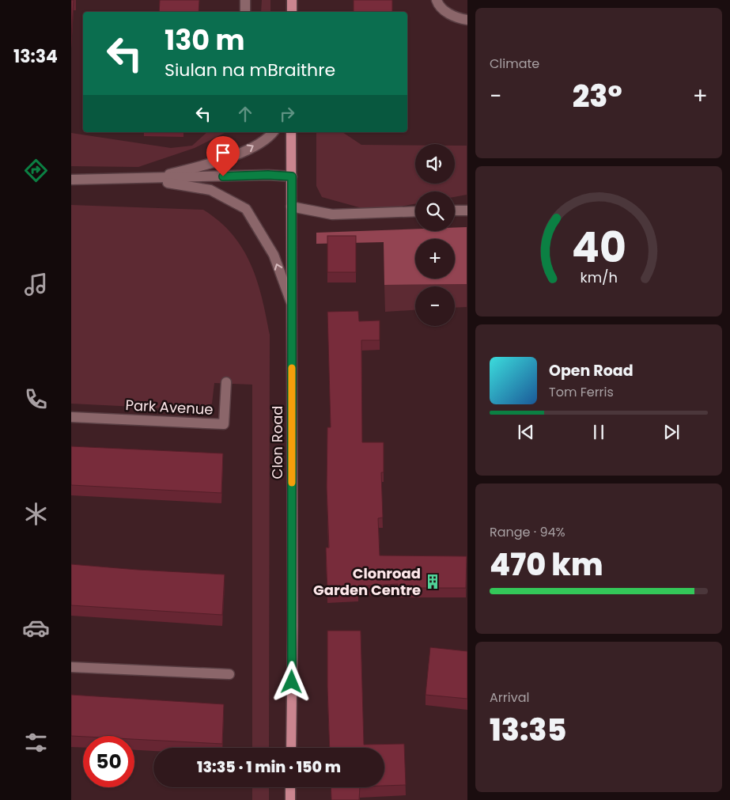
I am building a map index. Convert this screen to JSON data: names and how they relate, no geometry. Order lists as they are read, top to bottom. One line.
{"streets":{"main road":["Clon Road"],"street":["Park Avenue"]},"places":{"building":["Clonroad Garden Centre"]},"page":{"tabs":"13:34","tile":["Climate",["Range · 94%","470 km"],["Arrival","13:35"]],"turn":["130 m","Siulan na mBraithre"],"heat":["−","23°","+"],"map_buttons":["+","−"],"song":["Open Road","Tom Ferris"],"limit":"50","trip":"13:35 · 1 min · 150 m","gauge":["40","km/h"]}}
